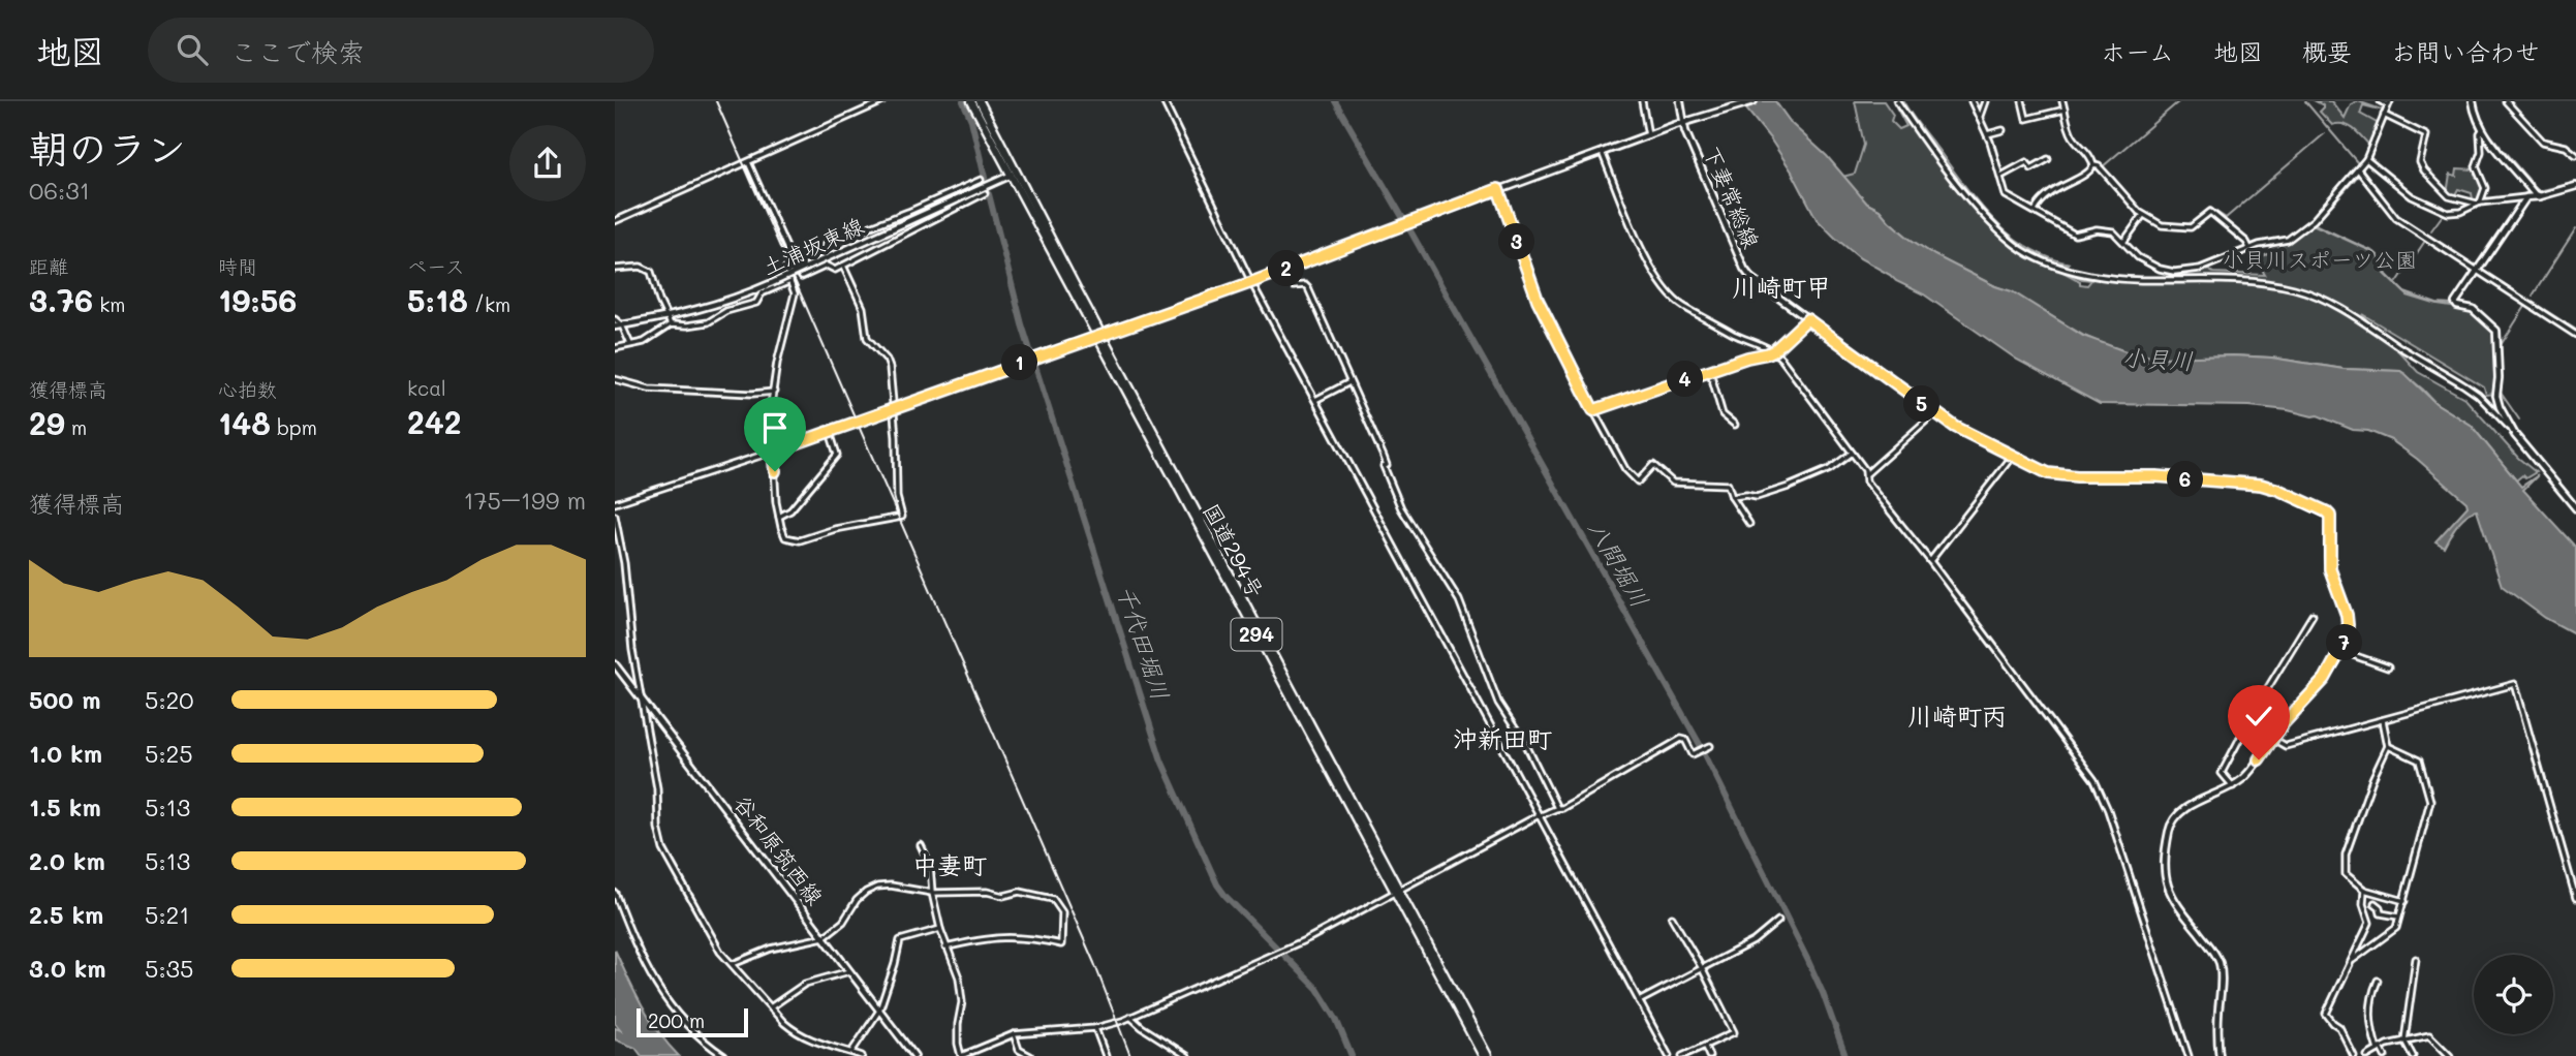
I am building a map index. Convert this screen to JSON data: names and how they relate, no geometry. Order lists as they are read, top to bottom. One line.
{"streets":{"highway":["国道294号","294"],"main road":["下妻常総線","土浦坂東線","谷和原筑西線"]},"crossings":[["土浦坂東線","国道294号"]],"districts":["川崎町甲","川崎町丙","沖新田町","中妻町"],"water":["小貝川","八間堀川","千代田堀川"],"parks":["小貝川スポーツ公園"],"scale_bar":"200 m","page":{"header":"地図","search":"ここで検索","nav":["ホーム","地図","概要","お問い合わせ"],"heading":["朝のラン","06:31"],"pins":["3","2","1","4","5","6","7"],"stats":[["距離","3.76 km"],["時間","19:56"],["ペース","5:18 /km"],["獲得標高","29 m"],["心拍数","148 bpm"],["kcal","242"]],"chart":["獲得標高","175–199 m"],"list":[{"name":"500 m","note":"5:20"},{"name":"1.0 km","note":"5:25"},{"name":"1.5 km","note":"5:13"},{"name":"2.0 km","note":"5:13"},{"name":"2.5 km","note":"5:21"},{"name":"3.0 km","note":"5:35"}],"scale":"200 m"}}
